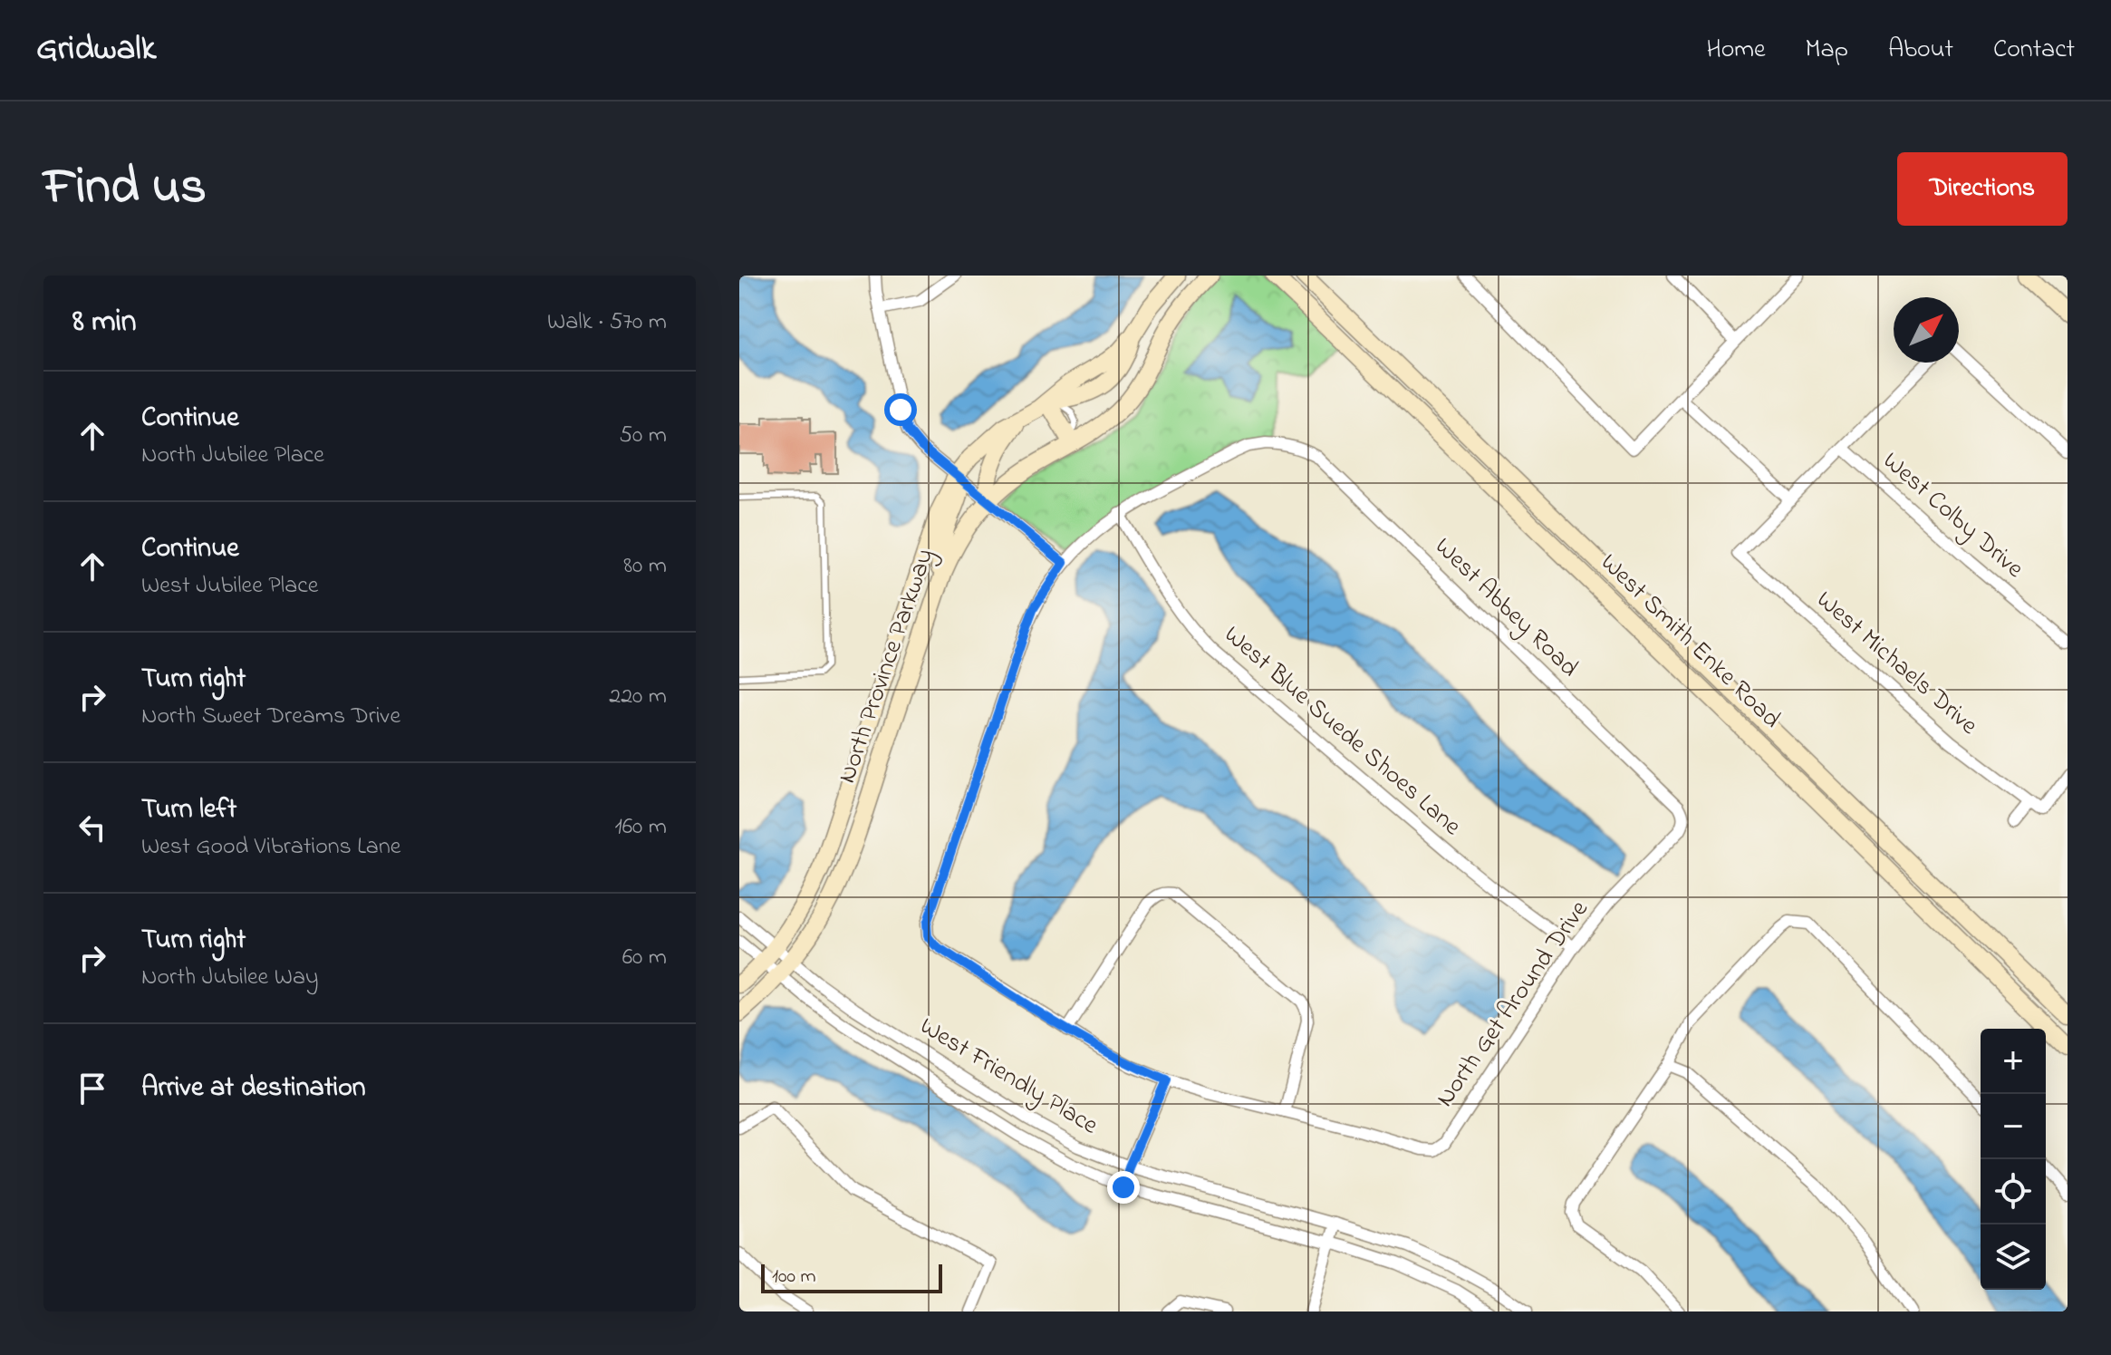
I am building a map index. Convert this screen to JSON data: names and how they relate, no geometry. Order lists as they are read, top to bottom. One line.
{"streets":{"street":["West Colby Drive","West Abbey Road","West Smith Enke Road","West Michaels Drive","North Province Parkway","West Blue Suede Shoes Lane","North Get Around Drive","West Friendly Place"]},"crossings":[["West Abbey Road","West Blue Suede Shoes Lane"],["West Abbey Road","North Get Around Drive"],["North Province Parkway","West Friendly Place"],["West Blue Suede Shoes Lane","North Get Around Drive"]],"scale_bar":"100 m","north":"top right","page":{"header":"Gridwalk","nav":["Home","Map","About","Contact"],"title":"Find us","buttons":"Directions","heading":["8 min","Walk · 570 m"],"list":[["Continue","North Jubilee Place","50 m"],["Continue","West Jubilee Place","80 m"],["Turn right","North Sweet Dreams Drive","220 m"],["Turn left","West Good Vibrations Lane","160 m"],["Turn right","North Jubilee Way","60 m"],"Arrive at destination"],"map_buttons":["+","−"],"scale":"100 m"}}
